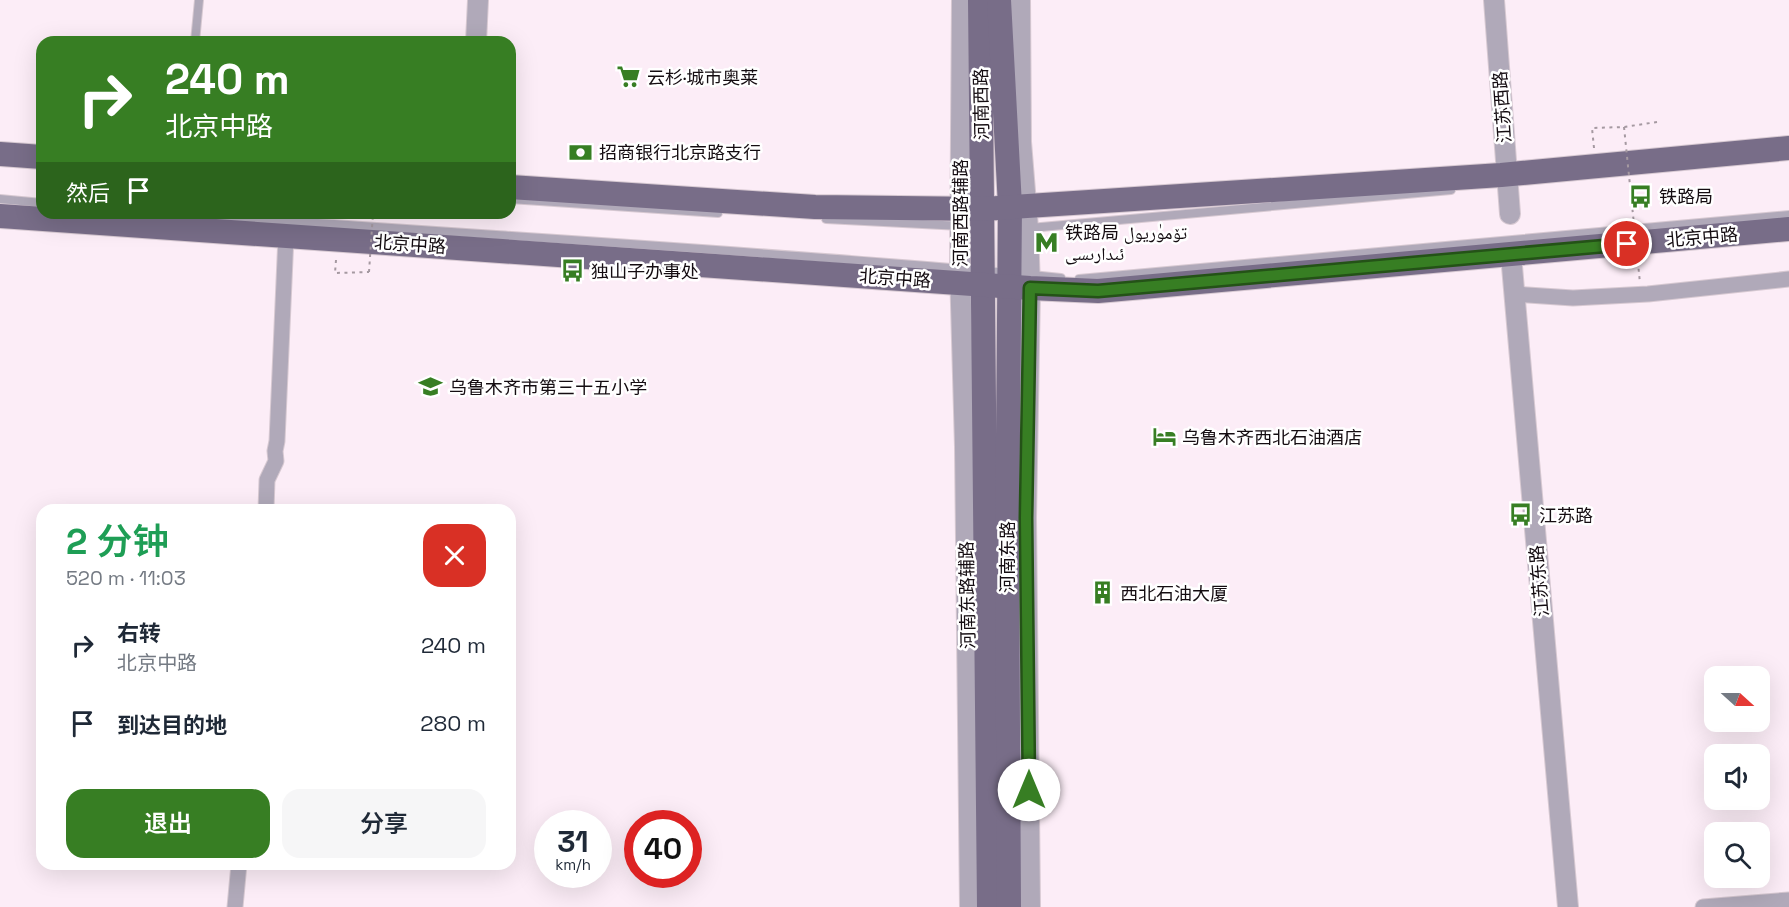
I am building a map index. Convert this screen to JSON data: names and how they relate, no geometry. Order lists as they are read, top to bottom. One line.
{"streets":{"main road":["河南西路","北京中路","河南东路"],"street":["江苏西路","河南西路辅路","江苏东路","河南东路辅路"]},"crossings":[["河南西路","河南西路辅路"],["河南西路","河南东路"],["河南西路辅路","河南东路"],["北京中路","河南东路"],["北京中路","江苏东路"],["北京中路","河南东路辅路"],["河南东路","河南东路辅路"]],"places":{"supermarket":["云杉·城市奥莱"],"bank":["招商银行北京路支行"],"bus stop":["铁路局","独山子办事处","江苏路"],"metro station":["铁路局 تۆمۈريول ئىدارىسى"],"school or university":["乌鲁木齐市第三十五小学"],"hotel":["乌鲁木齐西北石油酒店"],"building":["西北石油大厦"]},"north":"right","page":{"turn":["240 m","北京中路"],"then":"然后","heading":["2 分钟","520 m · 11:03"],"list":[{"name":"右转","note":"北京中路","value":"240 m"},{"name":"到达目的地","value":"280 m"}],"buttons":["退出","分享"],"speed":"31 km/h","limit":"40"}}
